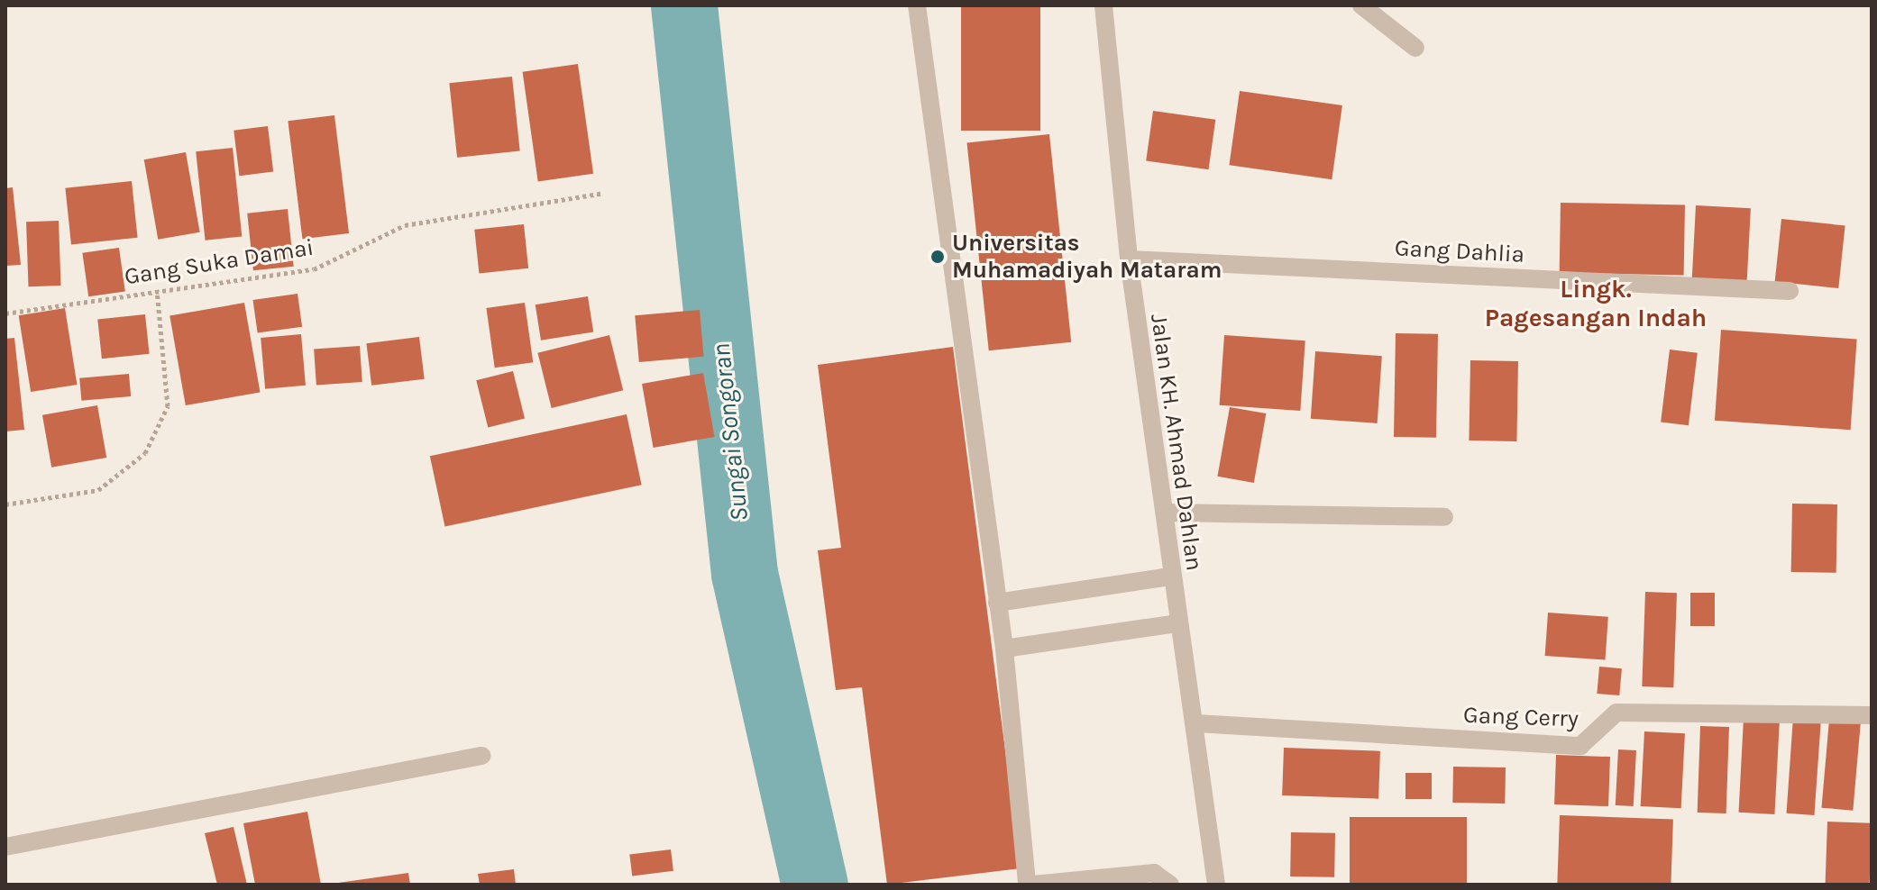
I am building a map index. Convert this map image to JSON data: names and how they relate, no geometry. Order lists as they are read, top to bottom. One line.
{"streets":{"street":["Gang Dahlia","Jalan KH. Ahmad Dahlan","Gang Cerry"],"path":["Gang Suka Damai"]},"crossings":[["Gang Dahlia","Jalan KH. Ahmad Dahlan"],["Jalan KH. Ahmad Dahlan","Gang Cerry"]],"districts":["Lingk. Pagesangan Indah"],"water":["Sungai Songoran"],"places":["Universitas Muhamadiyah Mataram"]}
